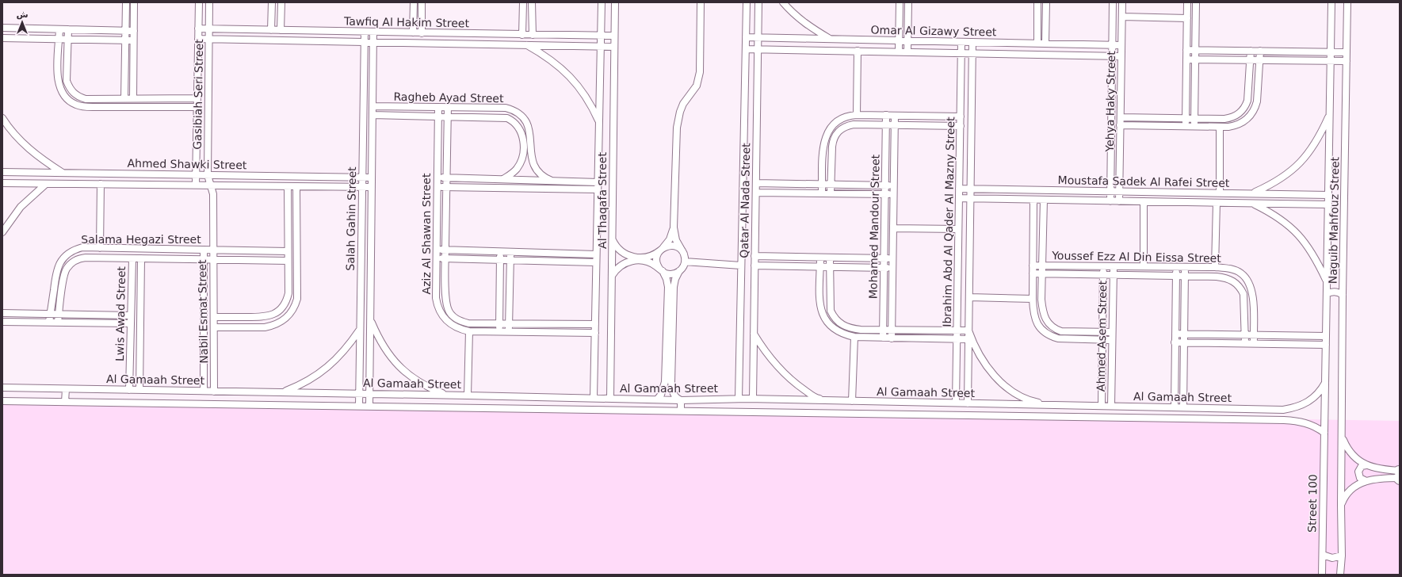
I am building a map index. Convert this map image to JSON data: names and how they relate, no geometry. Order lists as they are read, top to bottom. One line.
{"streets":{"street":["Tawfiq Al Hakim Street","Omar Al Gizawy Street","Gasibiah Seri Street","Ragheb Ayad Street","Yehya Haky Street","Ahmed Shawki Street","Moustafa Sadek Al Rafei Street","Al Thaqafa Street","Qatar Al Nada Street","Salah Gahin Street","Naguib Mahfouz Street","Ibrahim Abd Al Qader Al Mazny Street","Mohamed Mandour Street","Aziz Al Shawan Street","Salama Hegazi Street","Youssef Ezz Al Din Eissa Street","Nabil Esmat Street","Lwis Awad Street","Ahmed Asem Street","Al Gamaah Street","Street 100"]},"crossings":[["Tawfiq Al Hakim Street","Gasibiah Seri Street"],["Tawfiq Al Hakim Street","Al Thaqafa Street"],["Tawfiq Al Hakim Street","Salah Gahin Street"],["Omar Al Gizawy Street","Yehya Haky Street"],["Omar Al Gizawy Street","Qatar Al Nada Street"],["Omar Al Gizawy Street","Ibrahim Abd Al Qader Al Mazny Street"],["Gasibiah Seri Street","Ahmed Shawki Street"],["Gasibiah Seri Street","Nabil Esmat Street"],["Ragheb Ayad Street","Salah Gahin Street"],["Ragheb Ayad Street","Aziz Al Shawan Street"],["Yehya Haky Street","Moustafa Sadek Al Rafei Street"],["Ahmed Shawki Street","Salah Gahin Street"],["Ahmed Shawki Street","Nabil Esmat Street"],["Moustafa Sadek Al Rafei Street","Naguib Mahfouz Street"],["Moustafa Sadek Al Rafei Street","Ibrahim Abd Al Qader Al Mazny Street"],["Al Thaqafa Street","Aziz Al Shawan Street"],["Al Thaqafa Street","Al Gamaah Street"],["Qatar Al Nada Street","Al Gamaah Street"],["Salah Gahin Street","Al Gamaah Street"],["Naguib Mahfouz Street","Al Gamaah Street"],["Naguib Mahfouz Street","Street 100"],["Ibrahim Abd Al Qader Al Mazny Street","Al Gamaah Street"],["Salama Hegazi Street","Nabil Esmat Street"],["Salama Hegazi Street","Lwis Awad Street"],["Youssef Ezz Al Din Eissa Street","Ahmed Asem Street"],["Nabil Esmat Street","Al Gamaah Street"],["Lwis Awad Street","Al Gamaah Street"],["Ahmed Asem Street","Al Gamaah Street"],["Al Gamaah Street","Street 100"]],"north":"top"}
